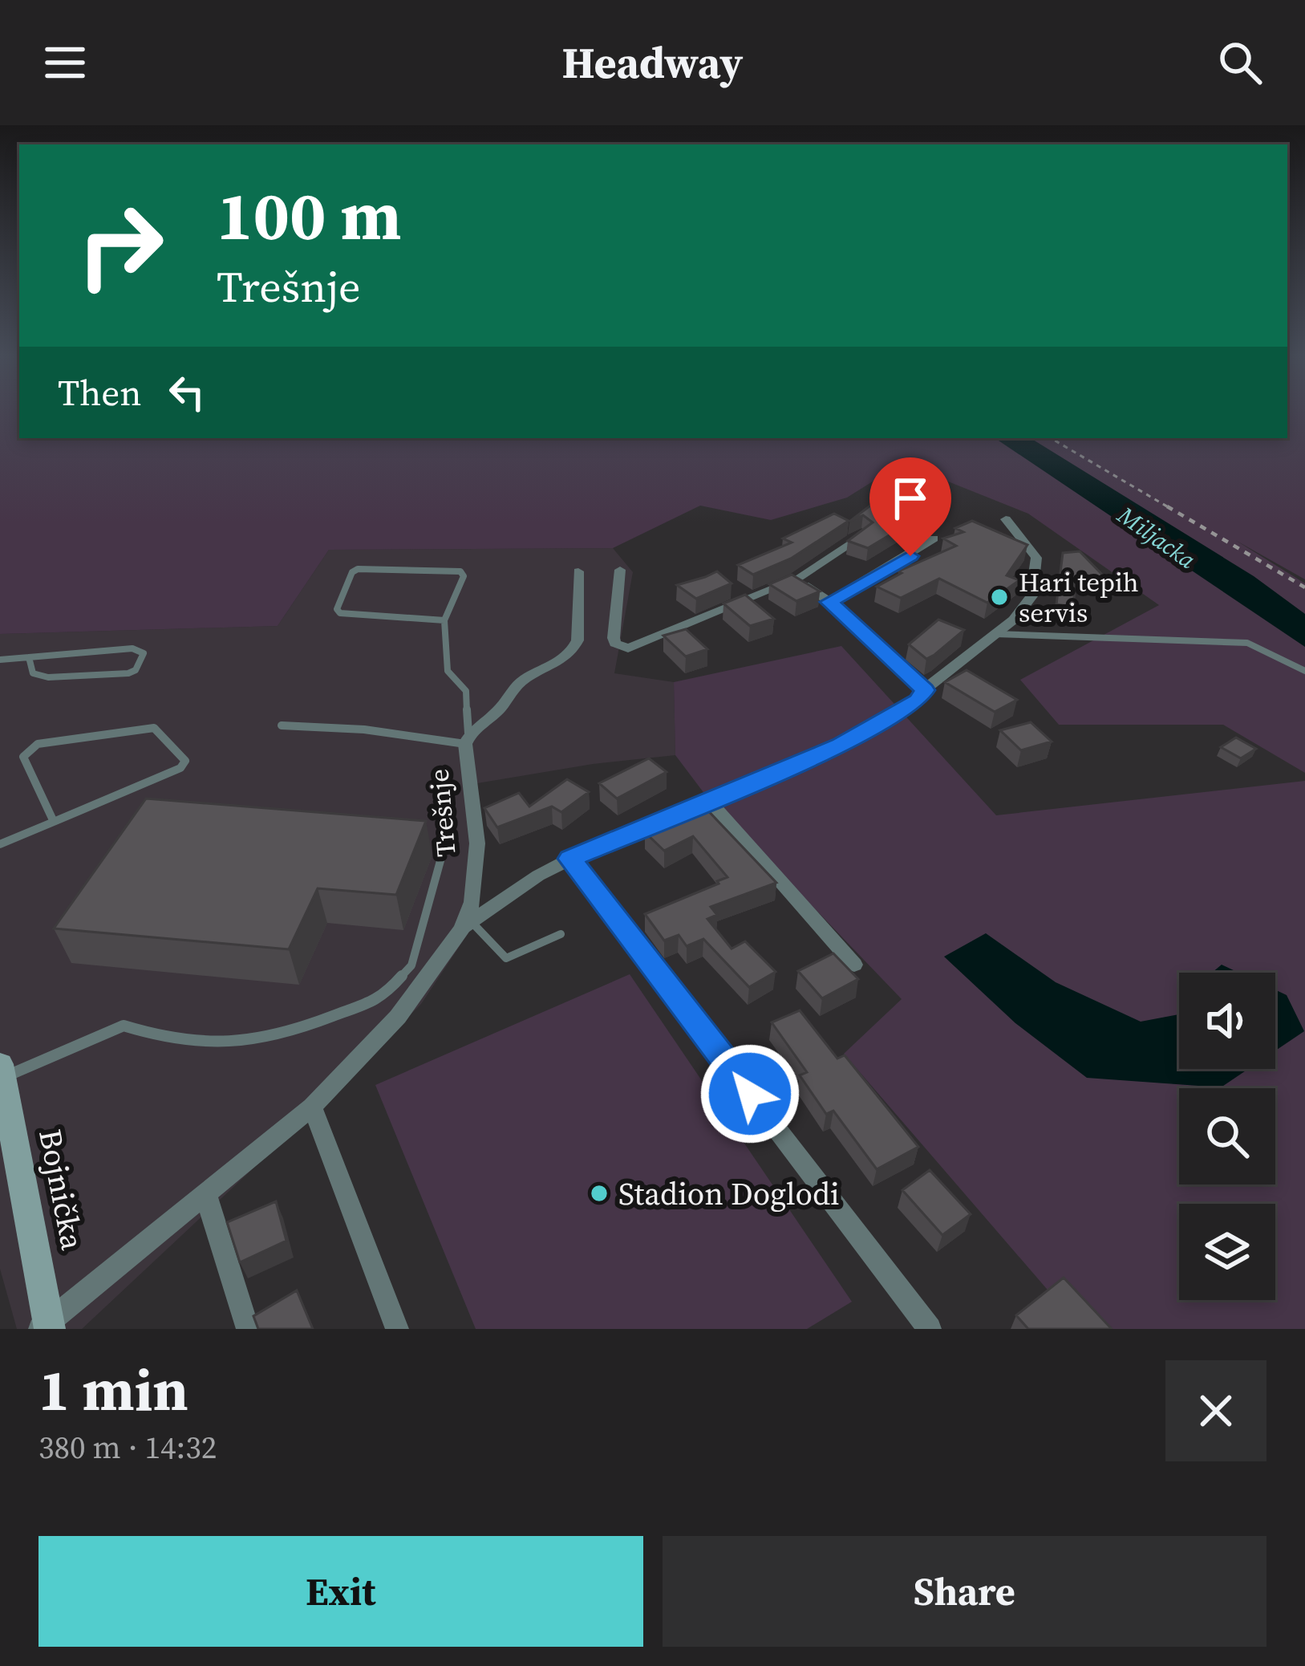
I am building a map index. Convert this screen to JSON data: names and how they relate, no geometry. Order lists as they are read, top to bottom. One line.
{"streets":{"main road":["Bojnička"],"street":["Trešnje"]},"crossings":[["Trešnje","Bojnička"]],"water":["Miljacka"],"places":["Hari tepih servis","Stadion Doglodi"],"page":{"header":"Headway","turn":["100 m","Trešnje"],"then":"Then","heading":["1 min","380 m · 14:32"],"buttons":["Exit","Share"]}}
